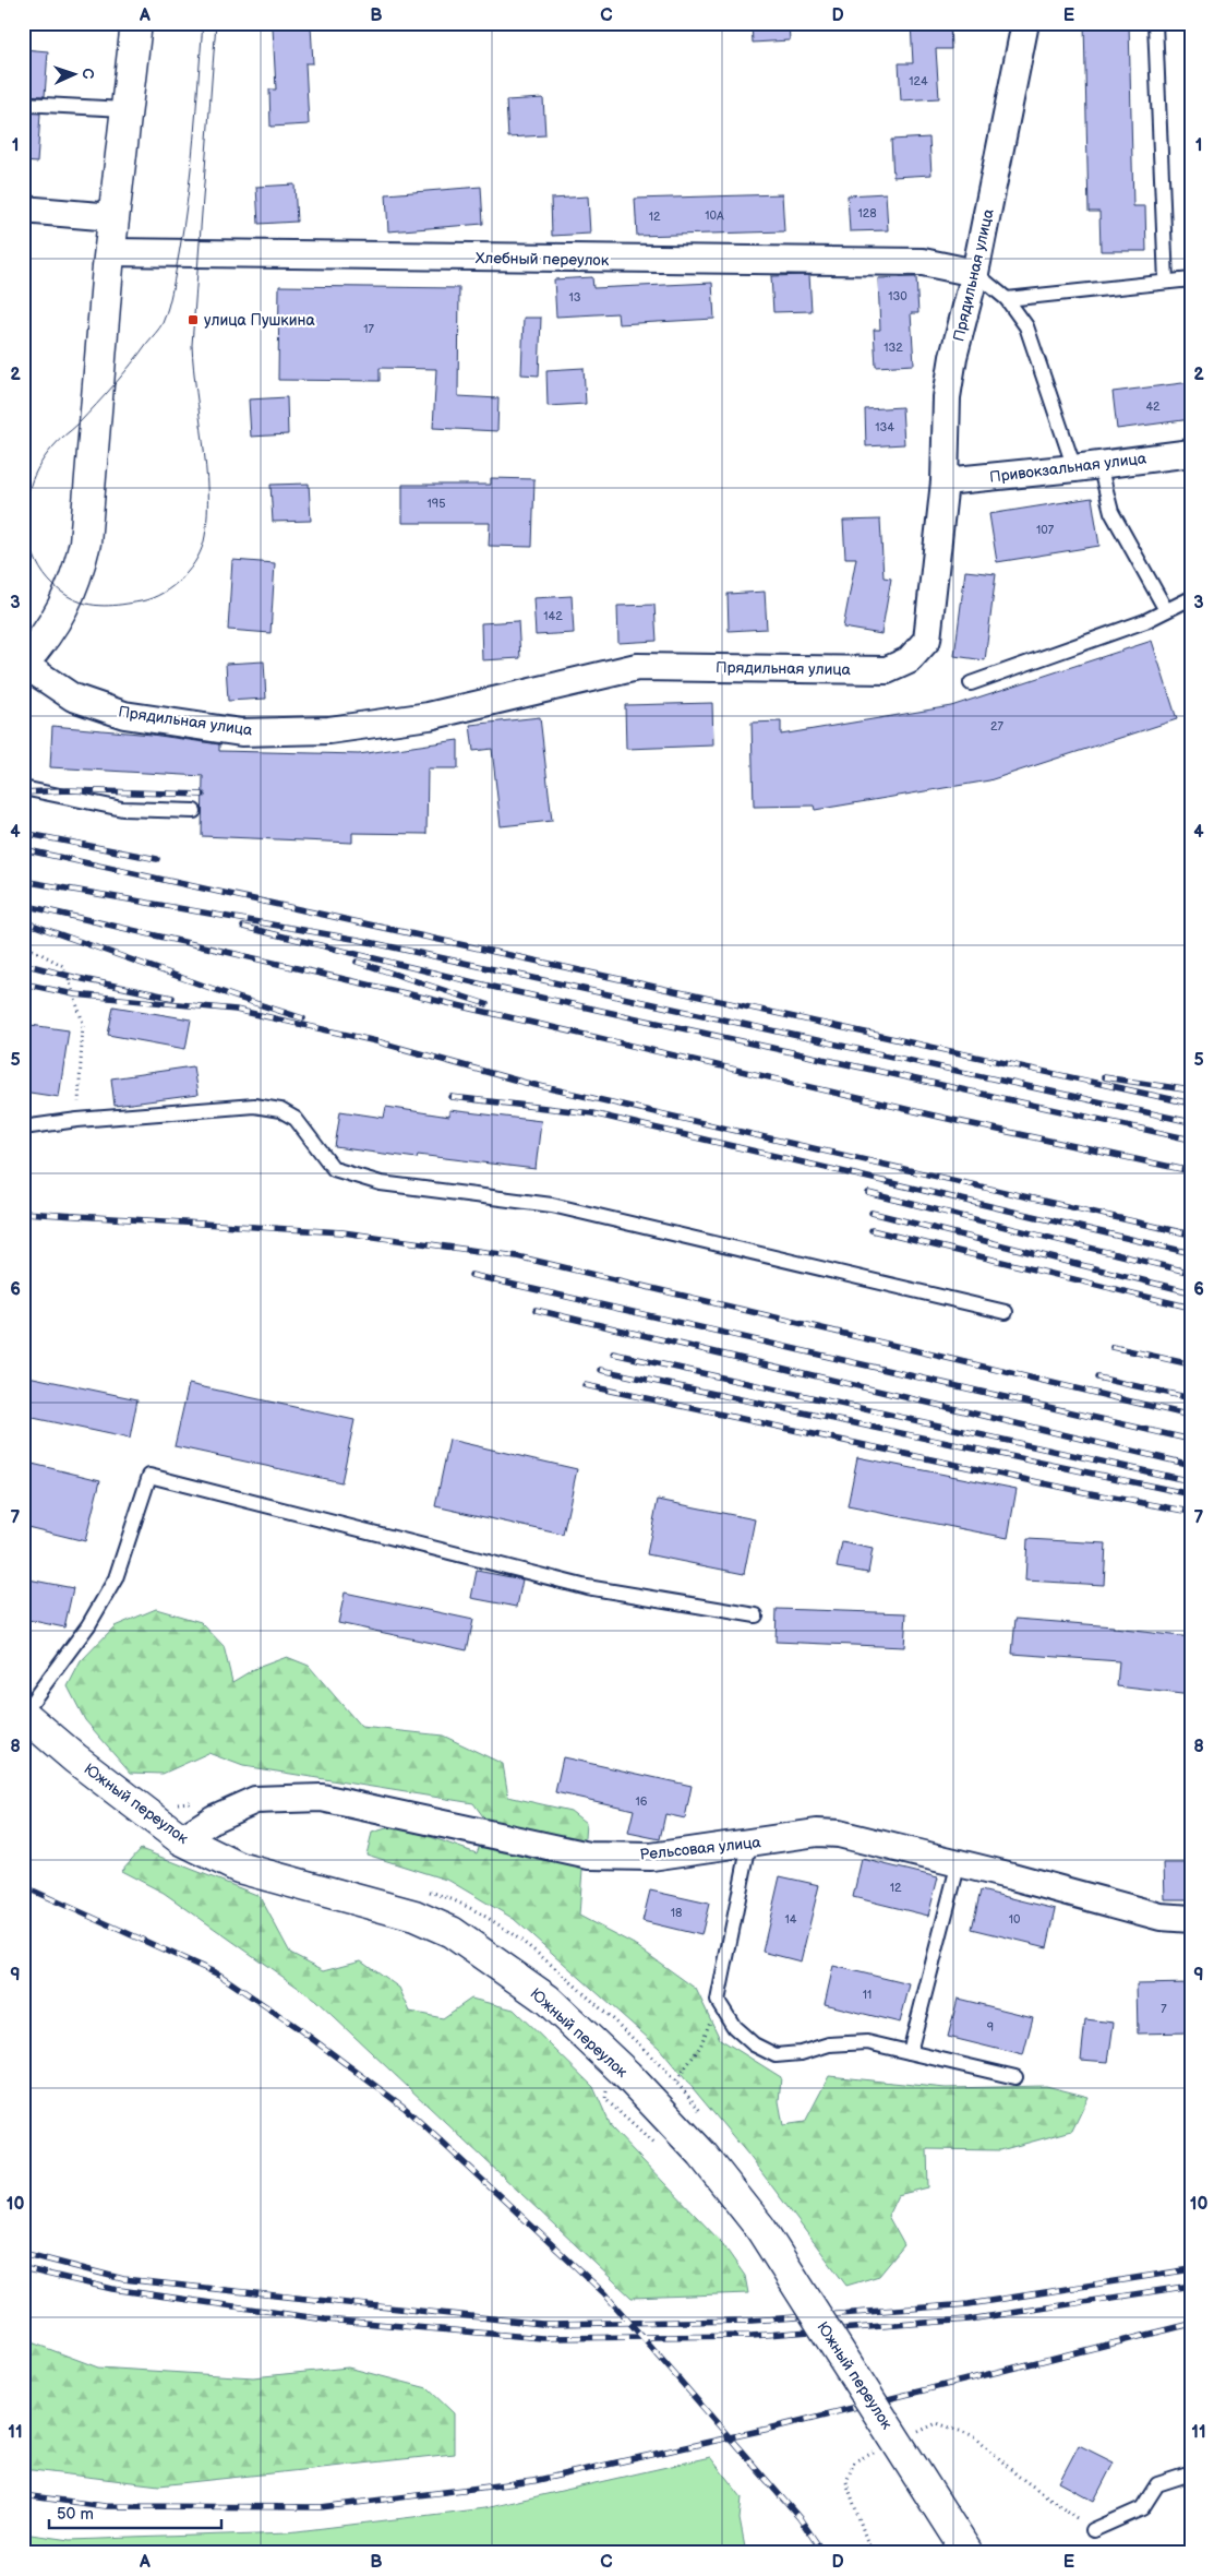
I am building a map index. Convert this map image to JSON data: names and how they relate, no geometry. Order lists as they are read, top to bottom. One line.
{"streets":{"street":["Хлебный переулок","Прядильная улица","Привокзальная улица","Южный переулок","Рельсовая улица"]},"crossings":[["Хлебный переулок","Прядильная улица"],["Прядильная улица","Привокзальная улица"],["Южный переулок","Рельсовая улица"]],"places":{"transit":["улица Пушкина"]},"house_numbers":["124","128","10А","12","130","13","17","132","42","134","195","107","142","27","16","12","18","14","10","11","7","9"],"scale_bar":"50 m","north":"right","grid":{"columns":["A","B","C","D","E"],"rows":["1","2","3","4","5","6","7","8","9","10","11"]}}
